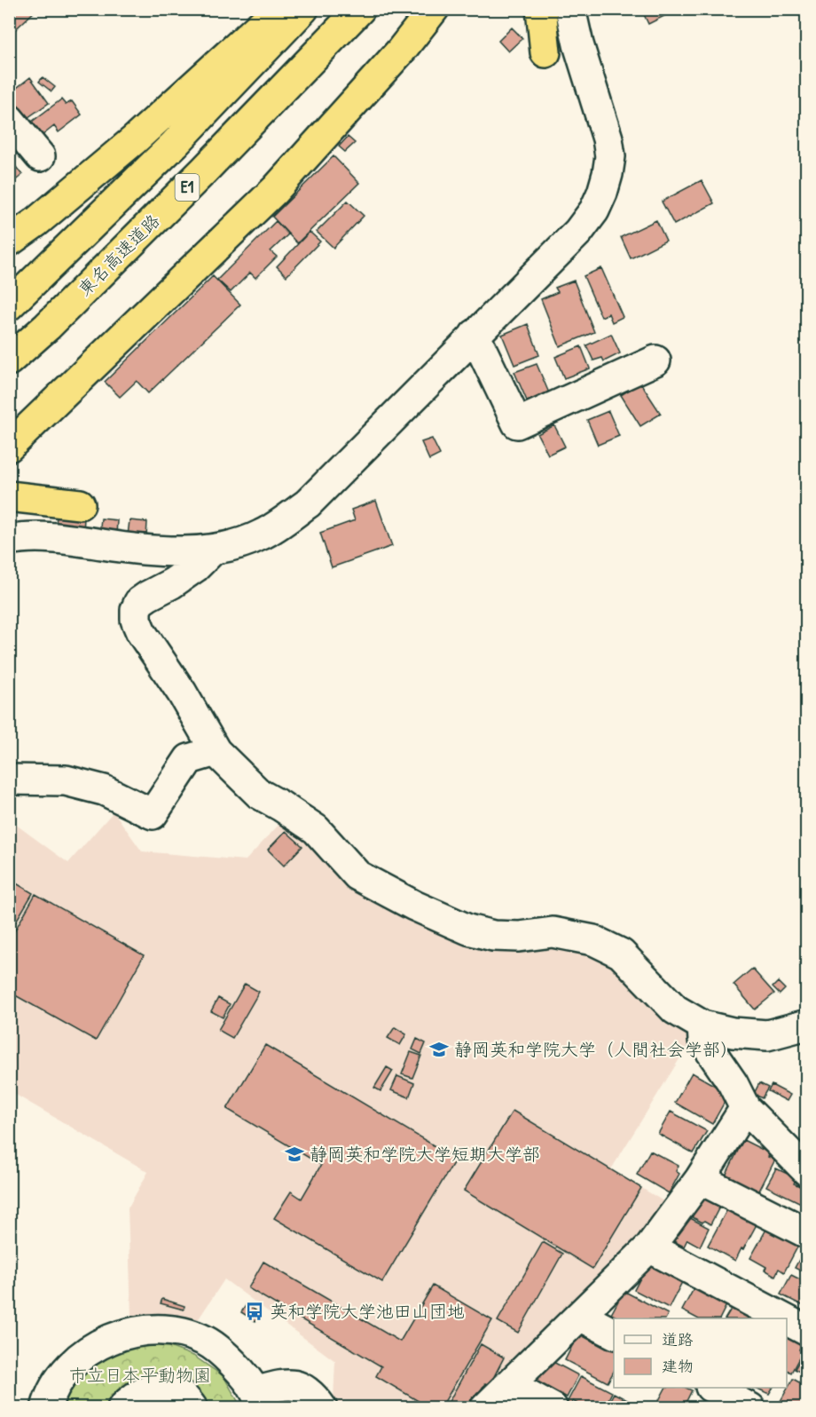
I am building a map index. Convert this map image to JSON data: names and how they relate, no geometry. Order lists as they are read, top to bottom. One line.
{"streets":{"highway":["E1","東名高速道路"]},"parks":["市立日本平動物園"],"places":{"school or university":["静岡英和学院大学（人間社会学部）","静岡英和学院大学短期大学部"],"bus stop":["英和学院大学池田山団地"]},"legend":["道路","建物"]}
